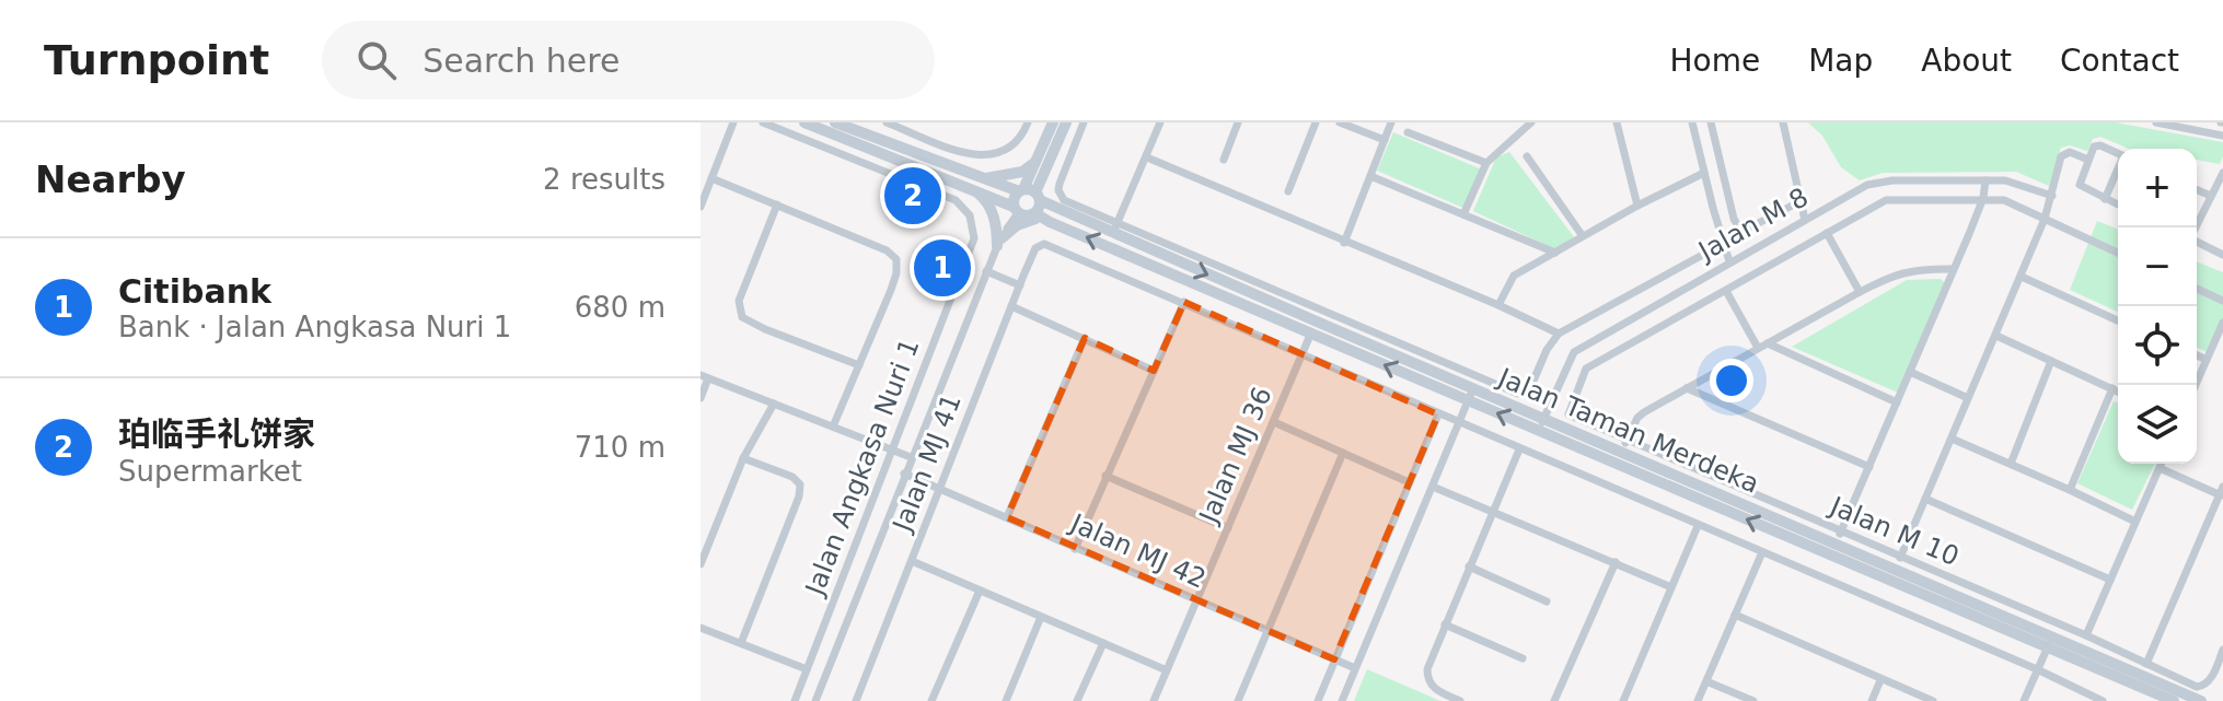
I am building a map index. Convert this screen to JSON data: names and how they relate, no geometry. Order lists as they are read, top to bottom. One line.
{"streets":{"main road":["Jalan Taman Merdeka"],"street":["Jalan M 8","Jalan MJ 36","Jalan MJ 41","Jalan Angkasa Nuri 1","Jalan M 10","Jalan MJ 42"]},"crossings":[["Jalan M 8","Jalan Taman Merdeka"],["Jalan Taman Merdeka","Jalan MJ 36"],["Jalan MJ 36","Jalan MJ 42"],["Jalan MJ 41","Jalan MJ 42"]],"page":{"header":"Turnpoint","search":"Search here","nav":["Home","Map","About","Contact"],"heading":["Nearby","2 results"],"map_buttons":["+","−"],"pins":["2","1"],"list":[{"mark":"1","name":"Citibank","note":"Bank · Jalan Angkasa Nuri 1","value":"680 m"},{"mark":"2","name":"珀临手礼饼家","note":"Supermarket","value":"710 m"}]}}
